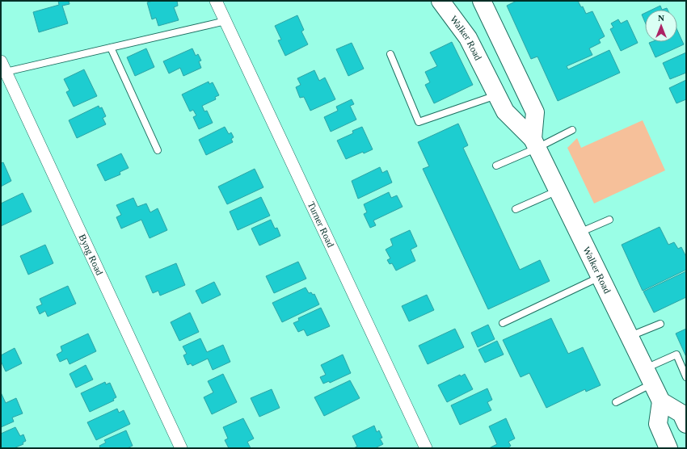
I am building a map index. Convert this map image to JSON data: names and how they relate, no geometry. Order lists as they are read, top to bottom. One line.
{"streets":{"main road":["Walker Road"],"street":["Turner Road","Byng Road"]},"north":"top"}
